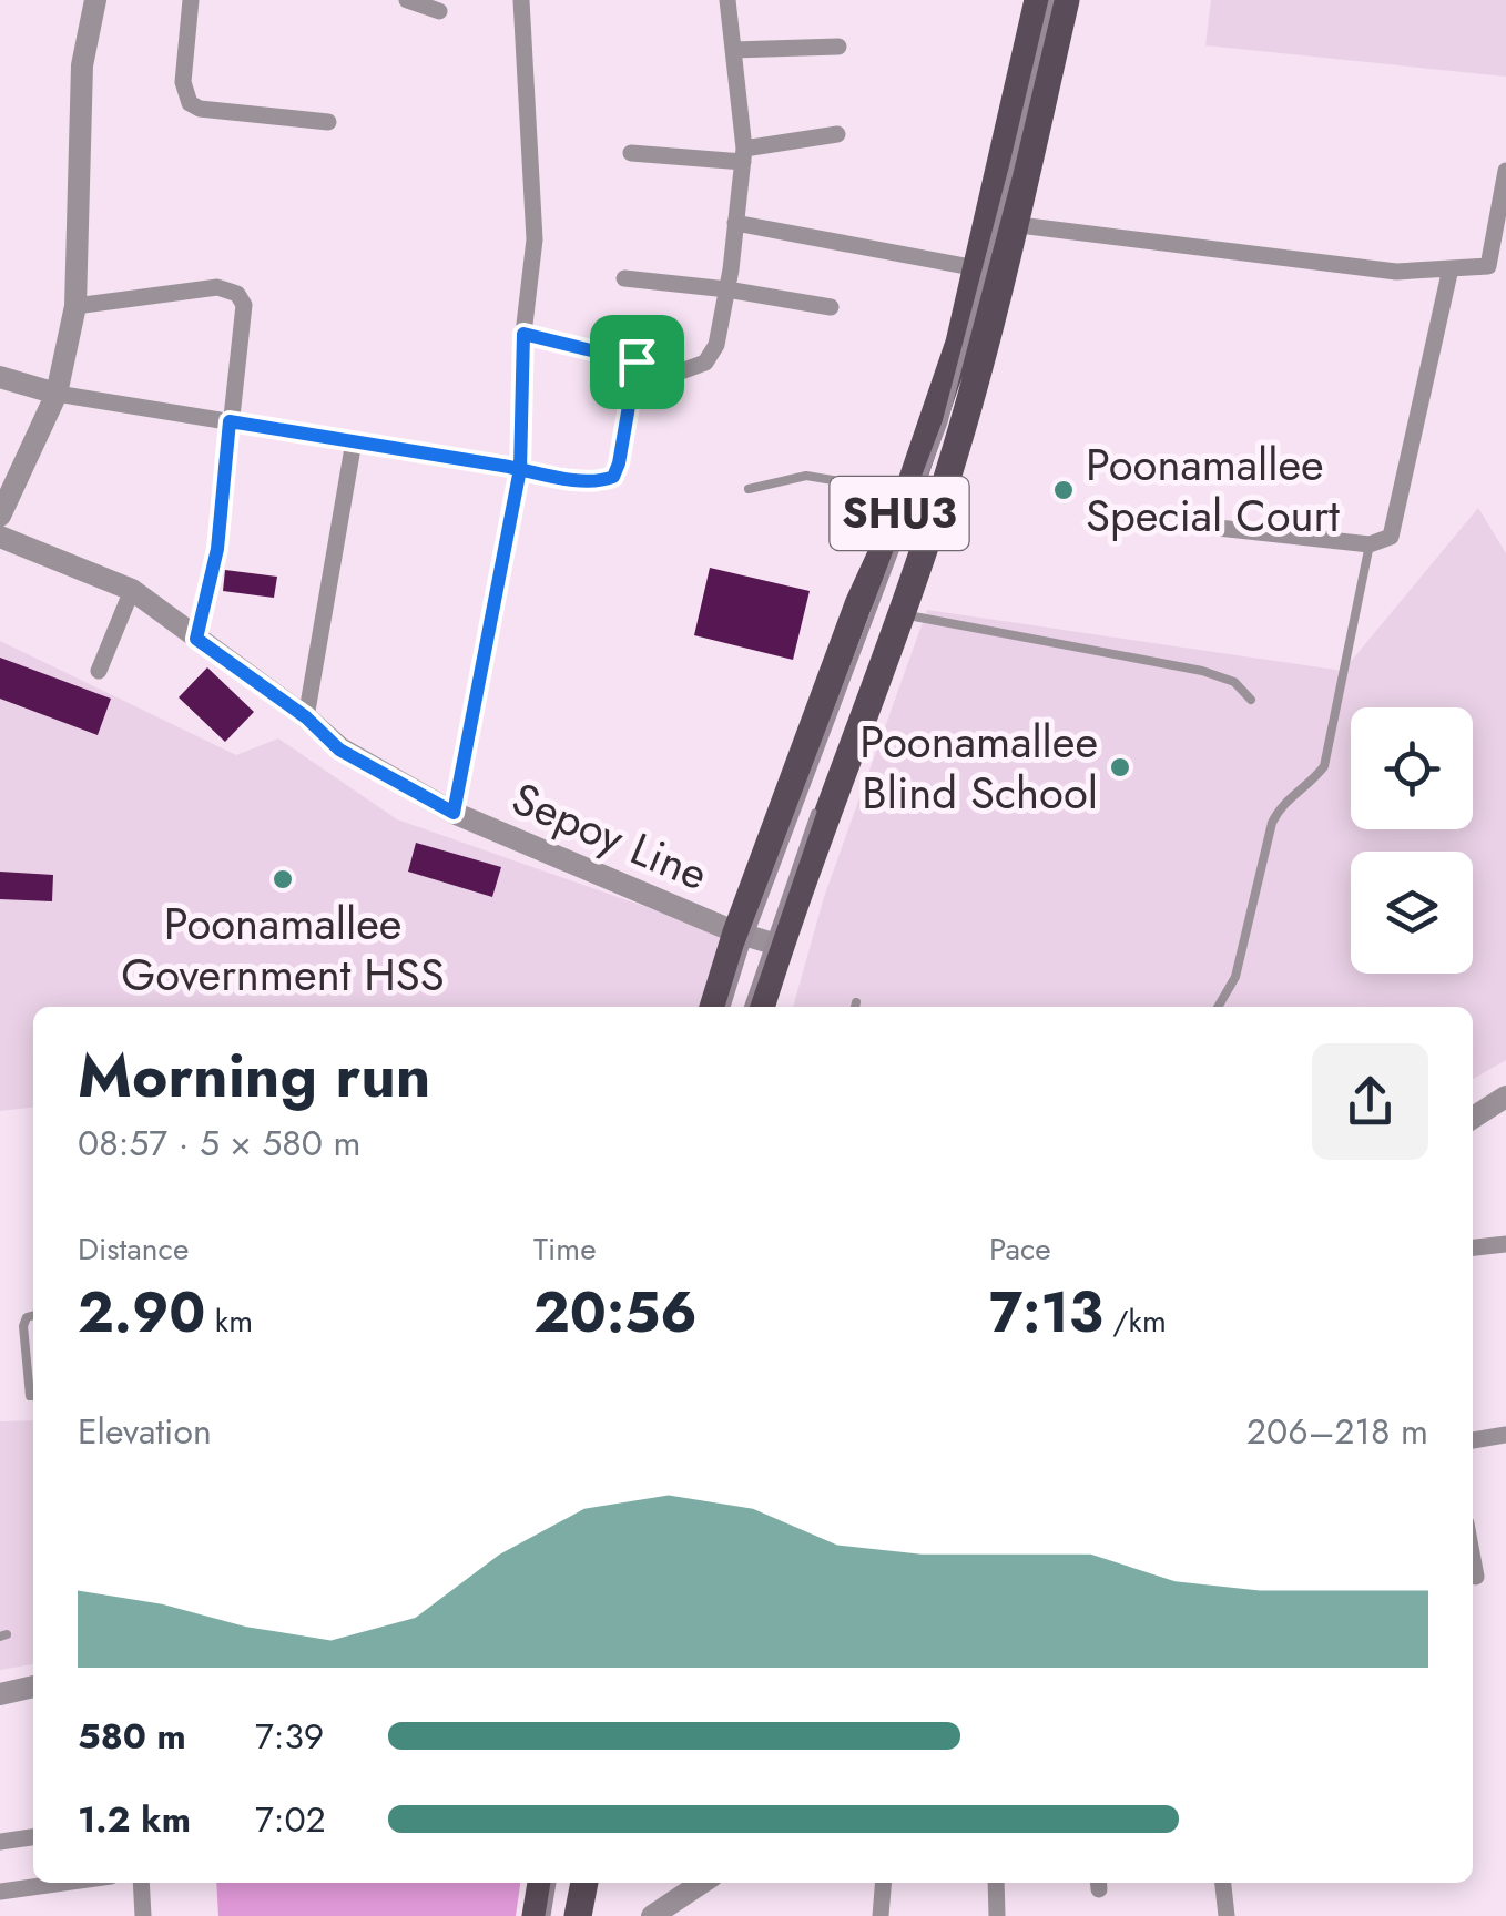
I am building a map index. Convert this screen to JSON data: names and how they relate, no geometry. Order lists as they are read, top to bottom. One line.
{"streets":{"main road":["SHU3"],"street":["Sepoy Line"]},"crossings":[["SHU3","Sepoy Line"]],"places":["Poonamallee Special Court","Poonamallee Blind School","Poonamallee Government HSS"],"page":{"heading":["Morning run","08:57 · 5 × 580 m"],"stats":[["Distance","2.90 km"],["Time","20:56"],["Pace","7:13 /km"]],"chart":["Elevation","206–218 m"],"list":[{"name":"580 m","note":"7:39"},{"name":"1.2 km","note":"7:02"}]}}
